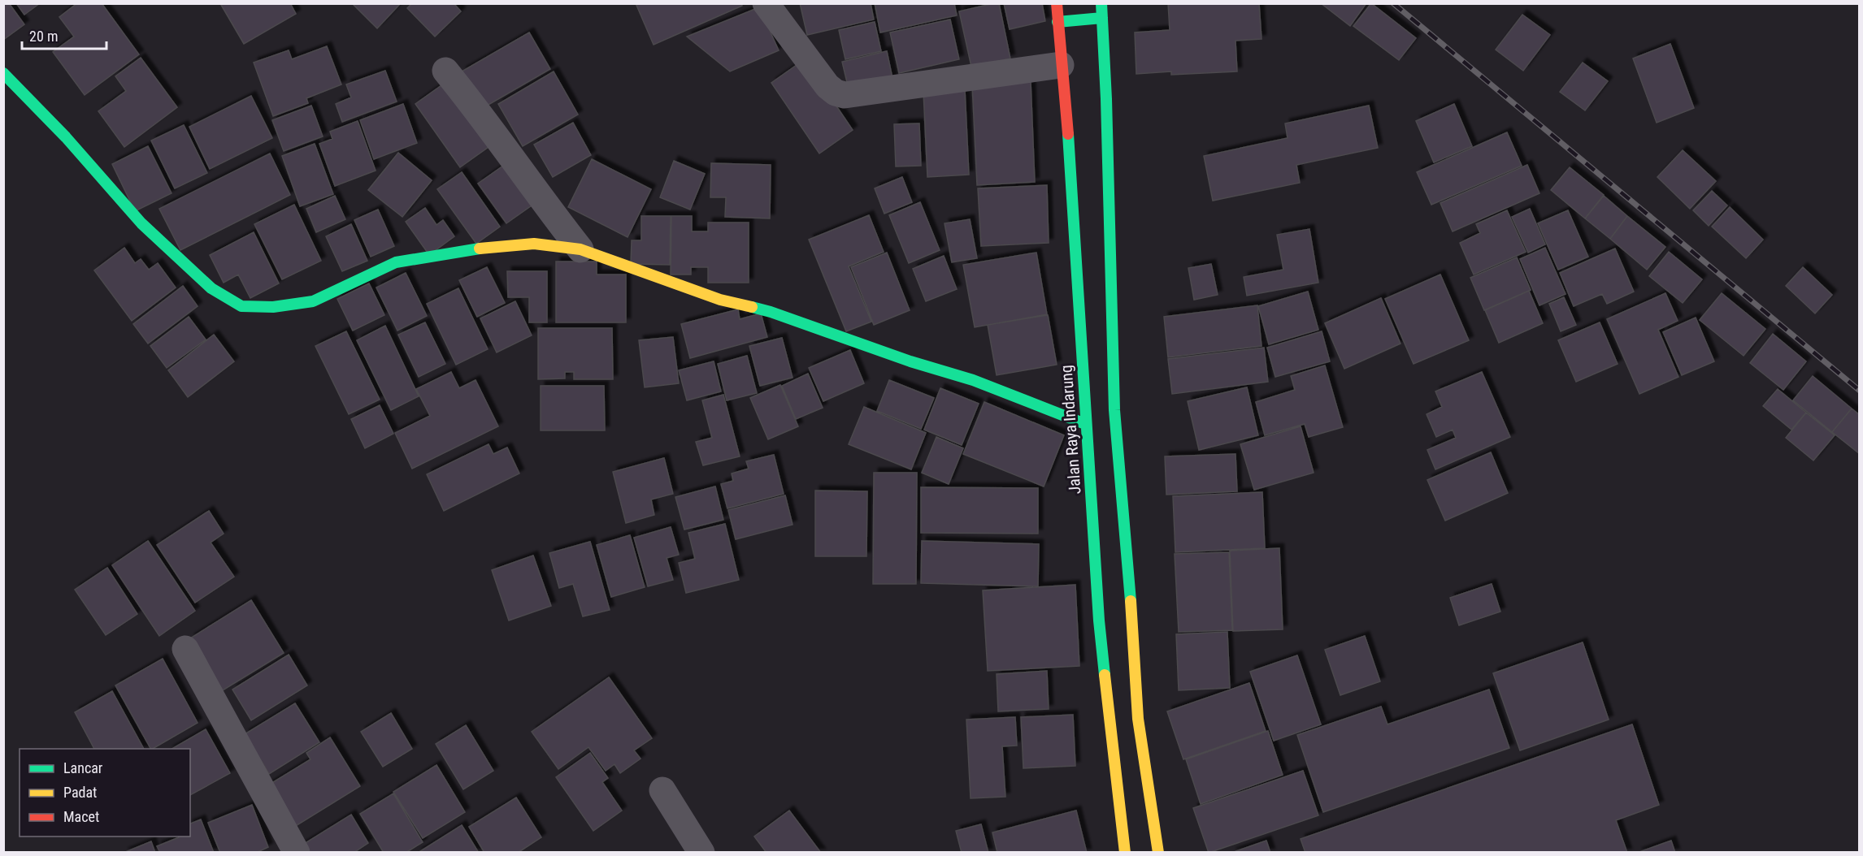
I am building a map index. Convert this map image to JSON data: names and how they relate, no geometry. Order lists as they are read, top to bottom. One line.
{"streets":{"main road":["Jalan Raya Indarung"]},"legend":["Lancar","Padat","Macet"],"scale_bar":"20 m"}
